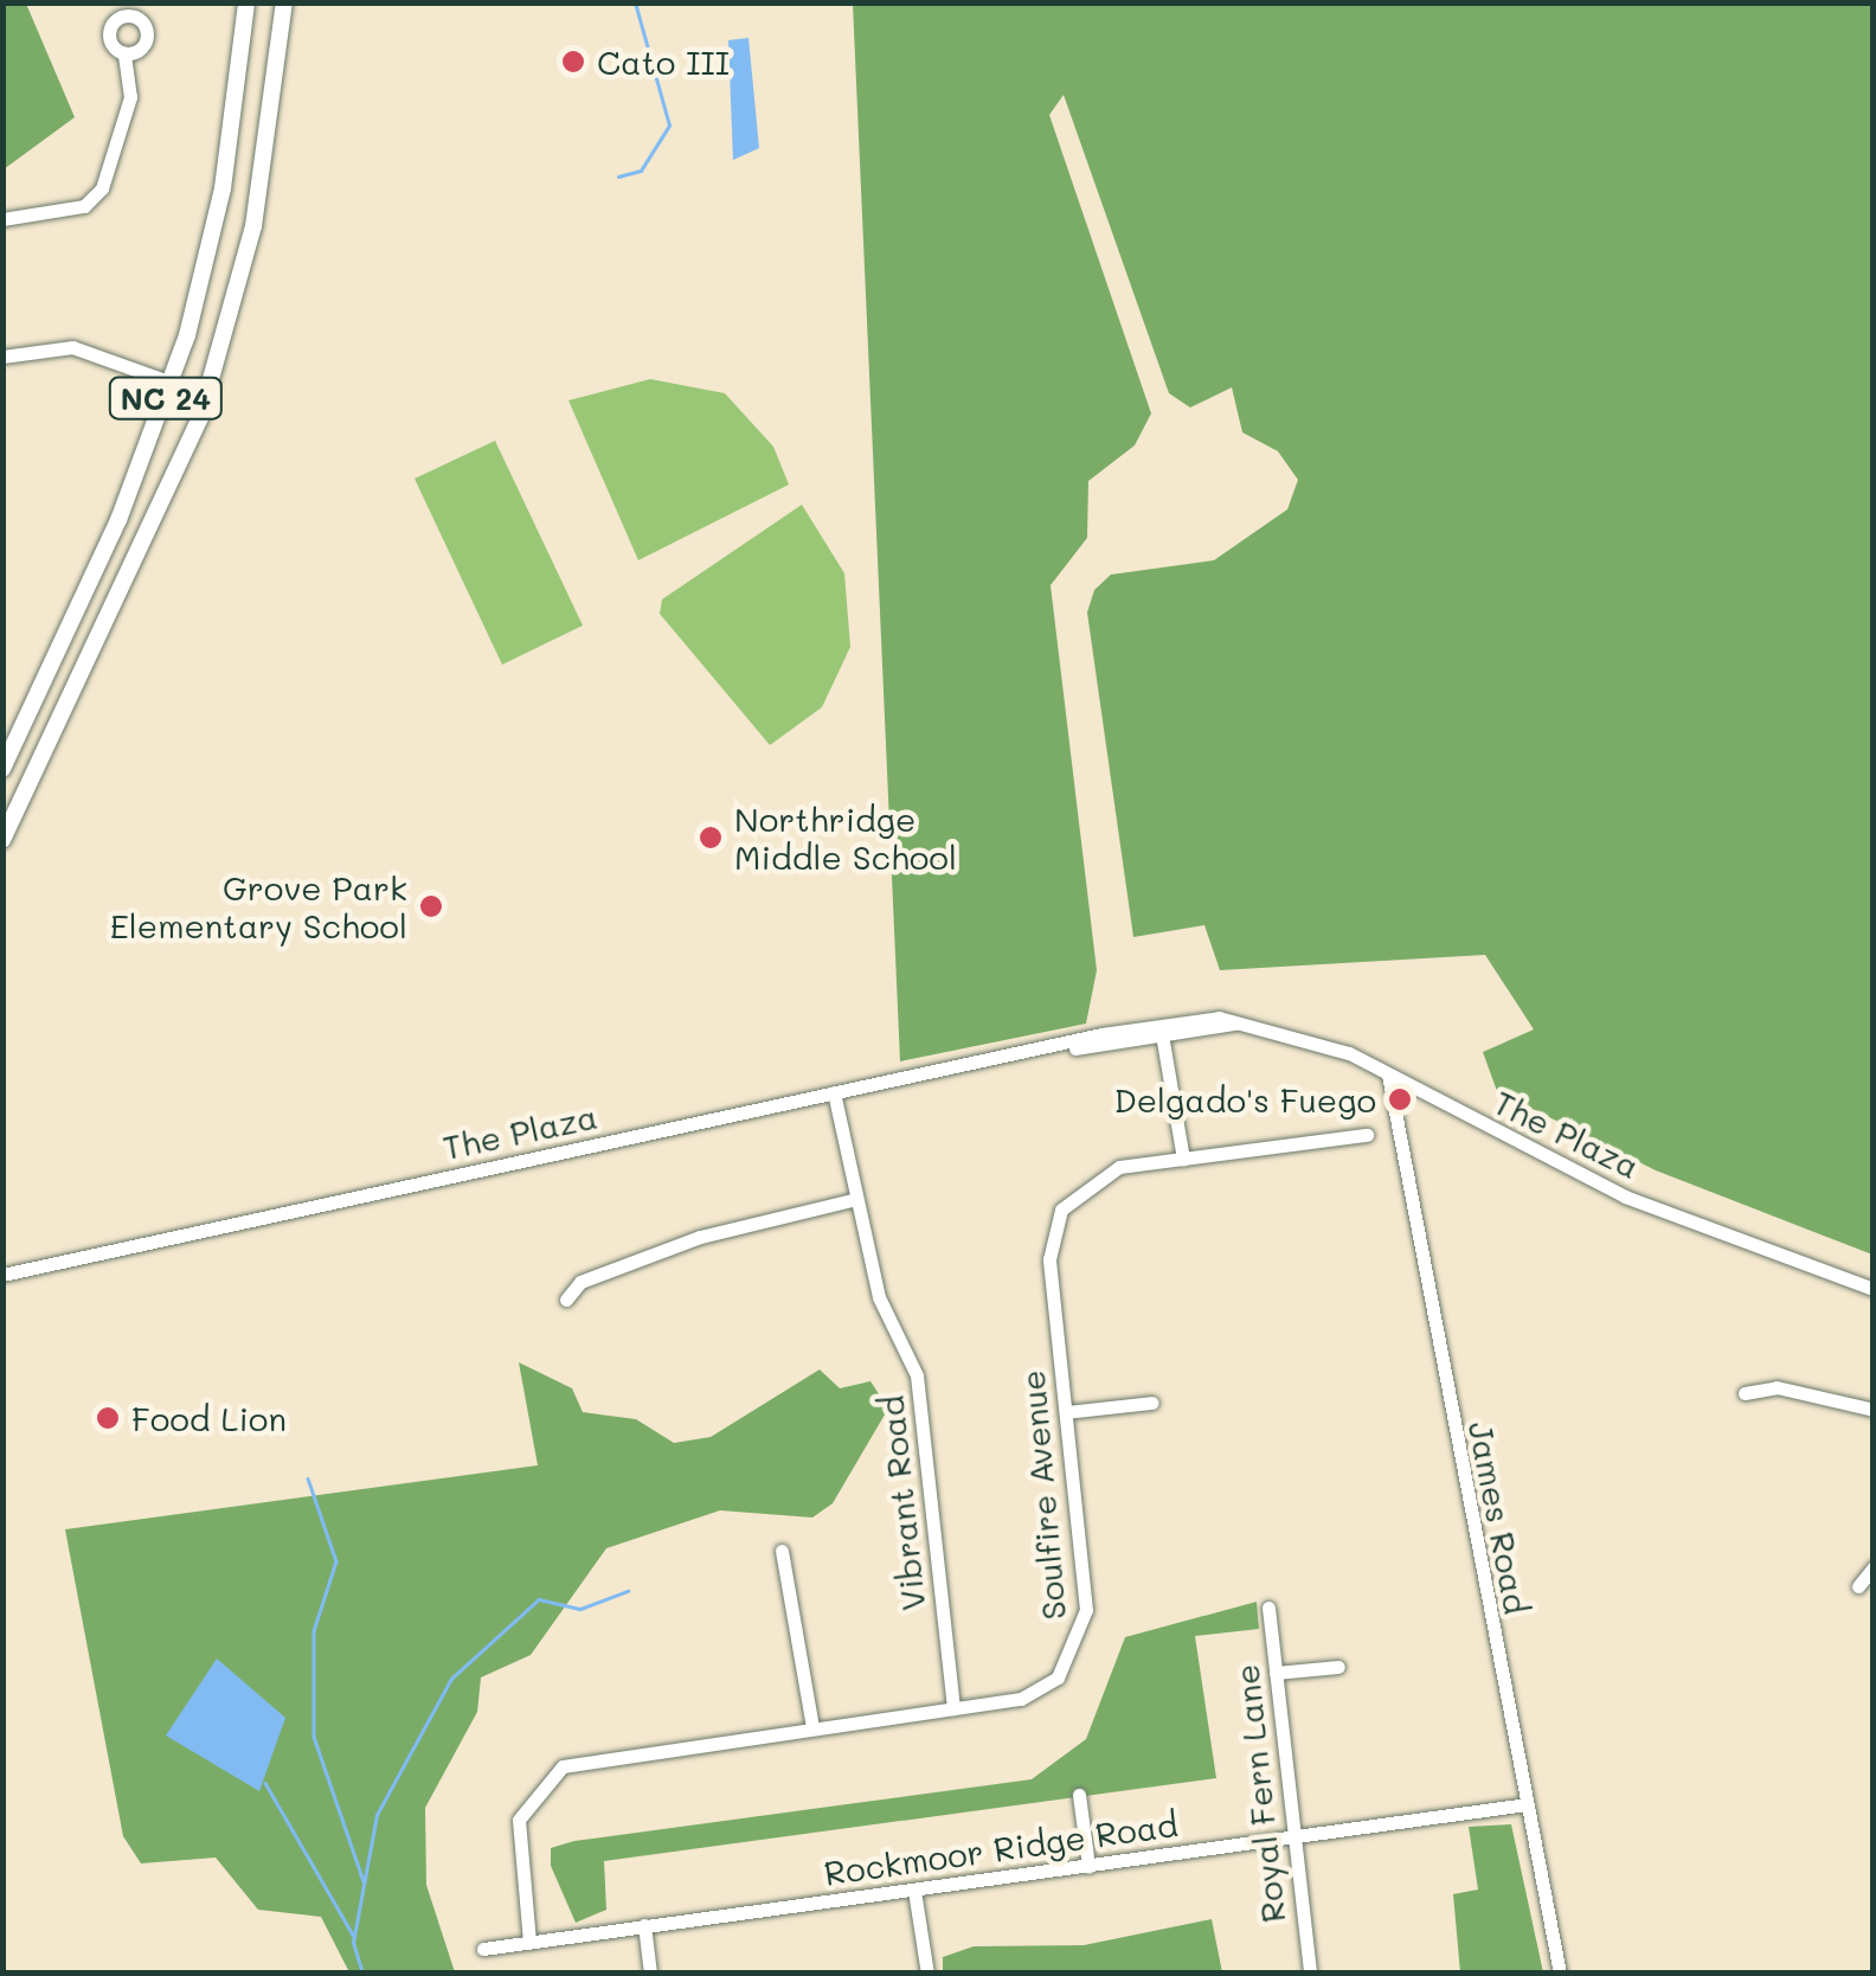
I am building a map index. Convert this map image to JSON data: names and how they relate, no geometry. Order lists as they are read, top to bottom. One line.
{"streets":{"main road":["NC 24"],"street":["The Plaza","Soulfire Avenue","Vibrant Road","James Road","Royal Fern Lane","Rockmoor Ridge Road"]},"crossings":[["The Plaza","Vibrant Road"],["The Plaza","James Road"],["Soulfire Avenue","Vibrant Road"],["Soulfire Avenue","Rockmoor Ridge Road"],["James Road","Rockmoor Ridge Road"],["Royal Fern Lane","Rockmoor Ridge Road"]],"places":["Cato III","Northridge Middle School","Grove Park Elementary School","Delgado's Fuego","Food Lion"]}
